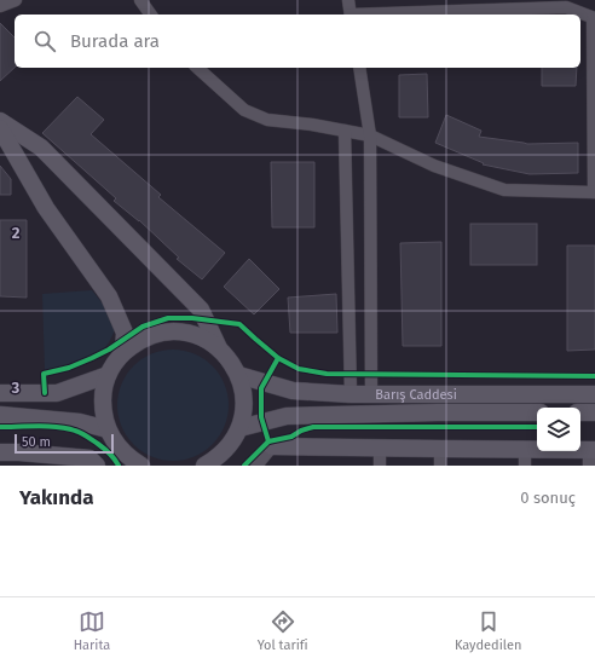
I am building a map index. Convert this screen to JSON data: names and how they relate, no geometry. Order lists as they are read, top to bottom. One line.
{"streets":{"main road":["Barış Caddesi"]},"scale_bar":"50 m","page":{"search":"Burada ara","scale":"50 m","heading":["Yakında","0 sonuç"],"nav":["Harita","Yol tarifi","Kaydedilen"]},"grid":{"rows":["2","3"]}}
